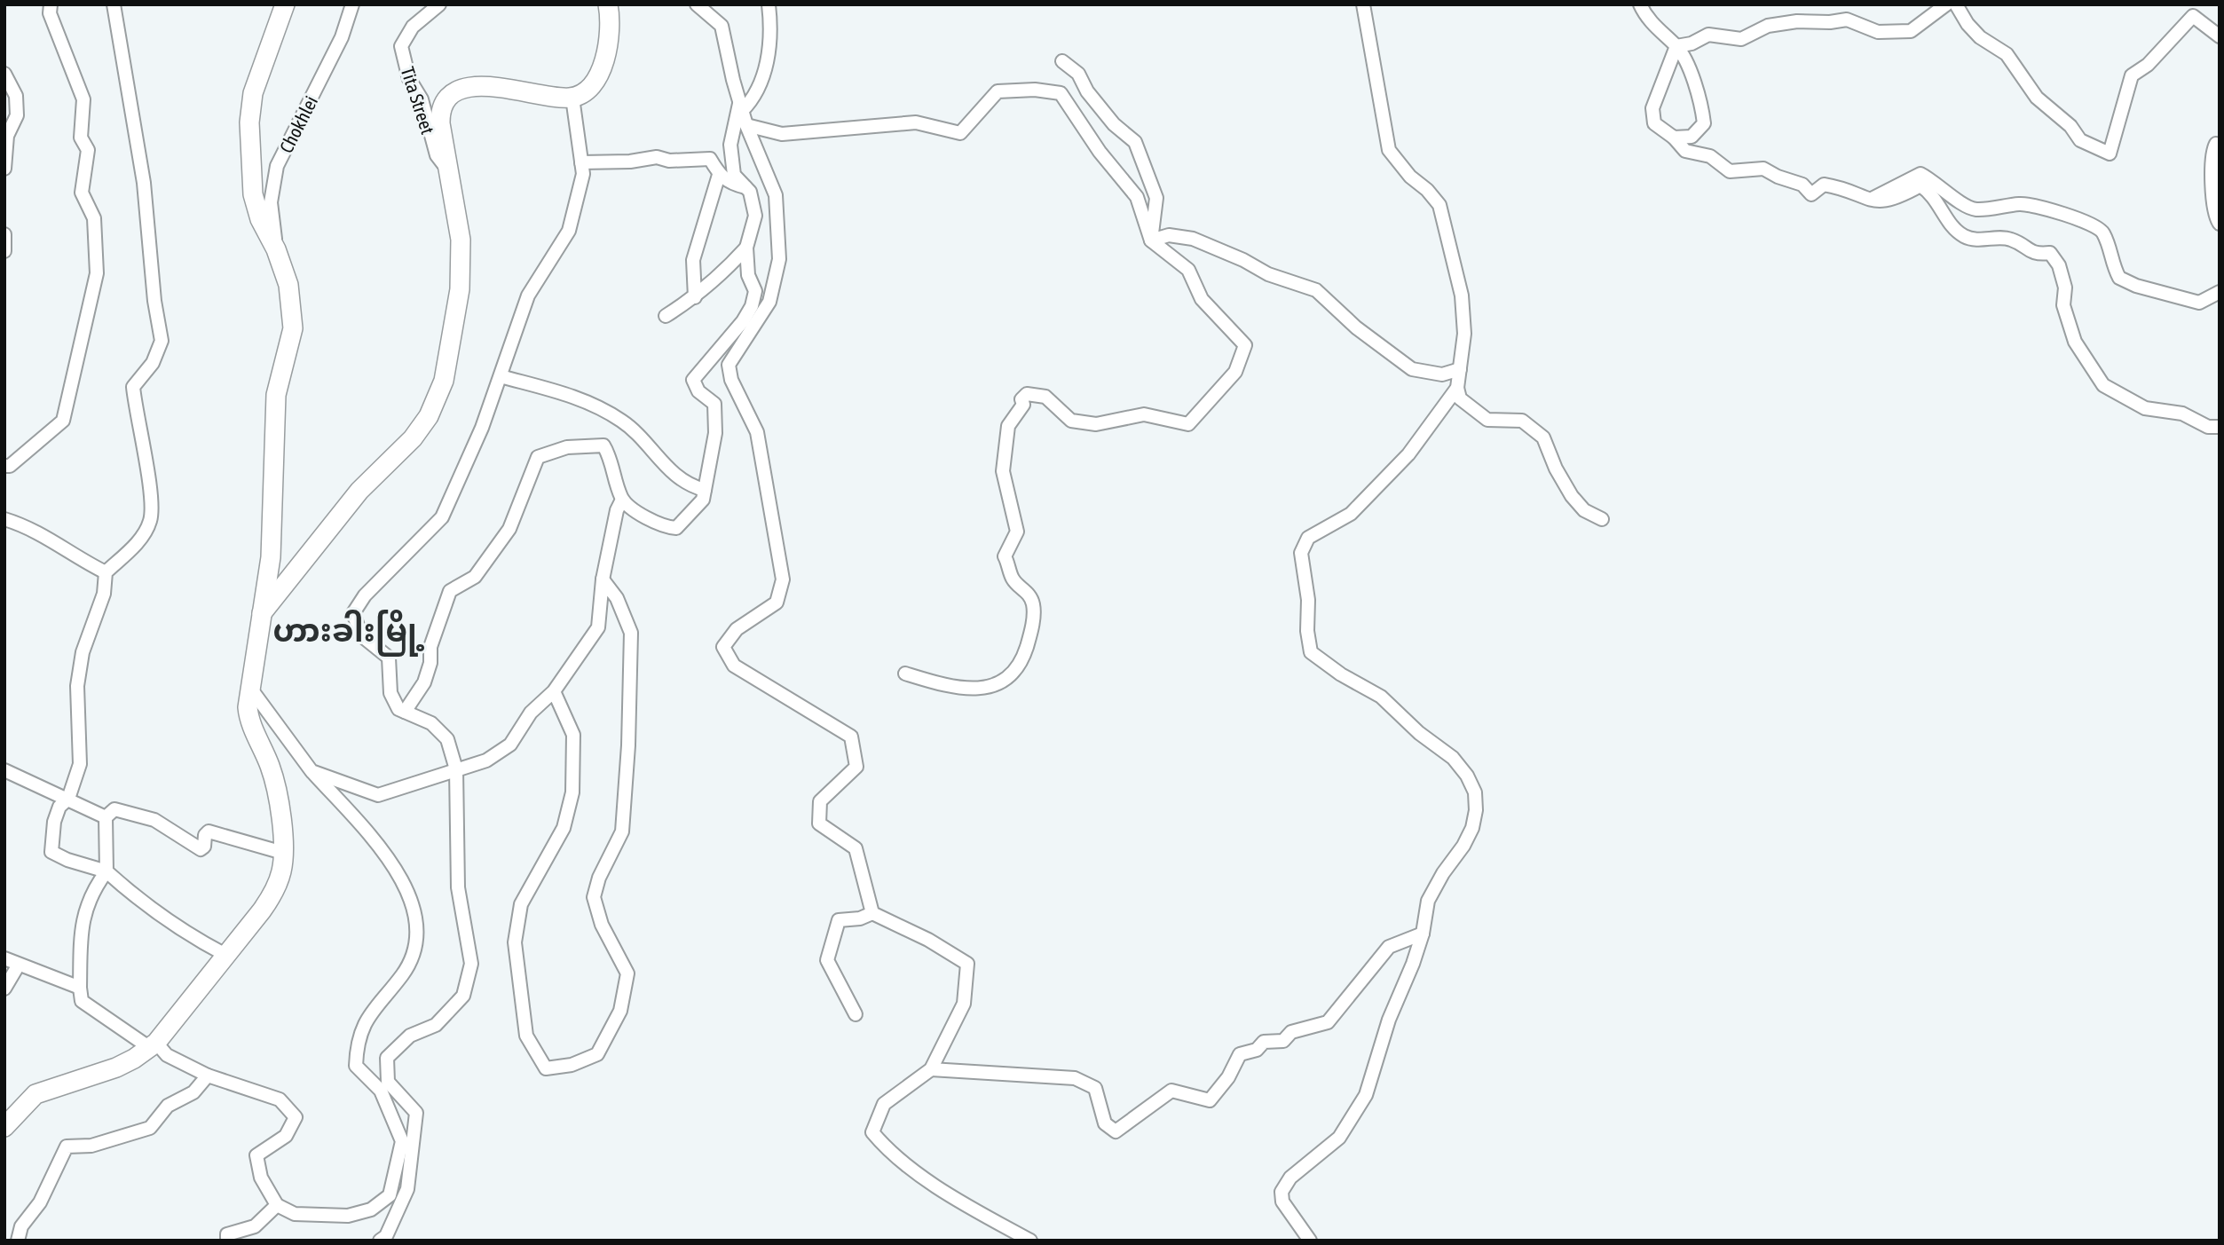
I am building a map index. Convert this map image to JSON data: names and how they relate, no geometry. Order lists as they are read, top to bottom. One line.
{"streets":{"street":["Tita Street","Chokhlei"]},"districts":["ဟားခါးမြို့"]}
